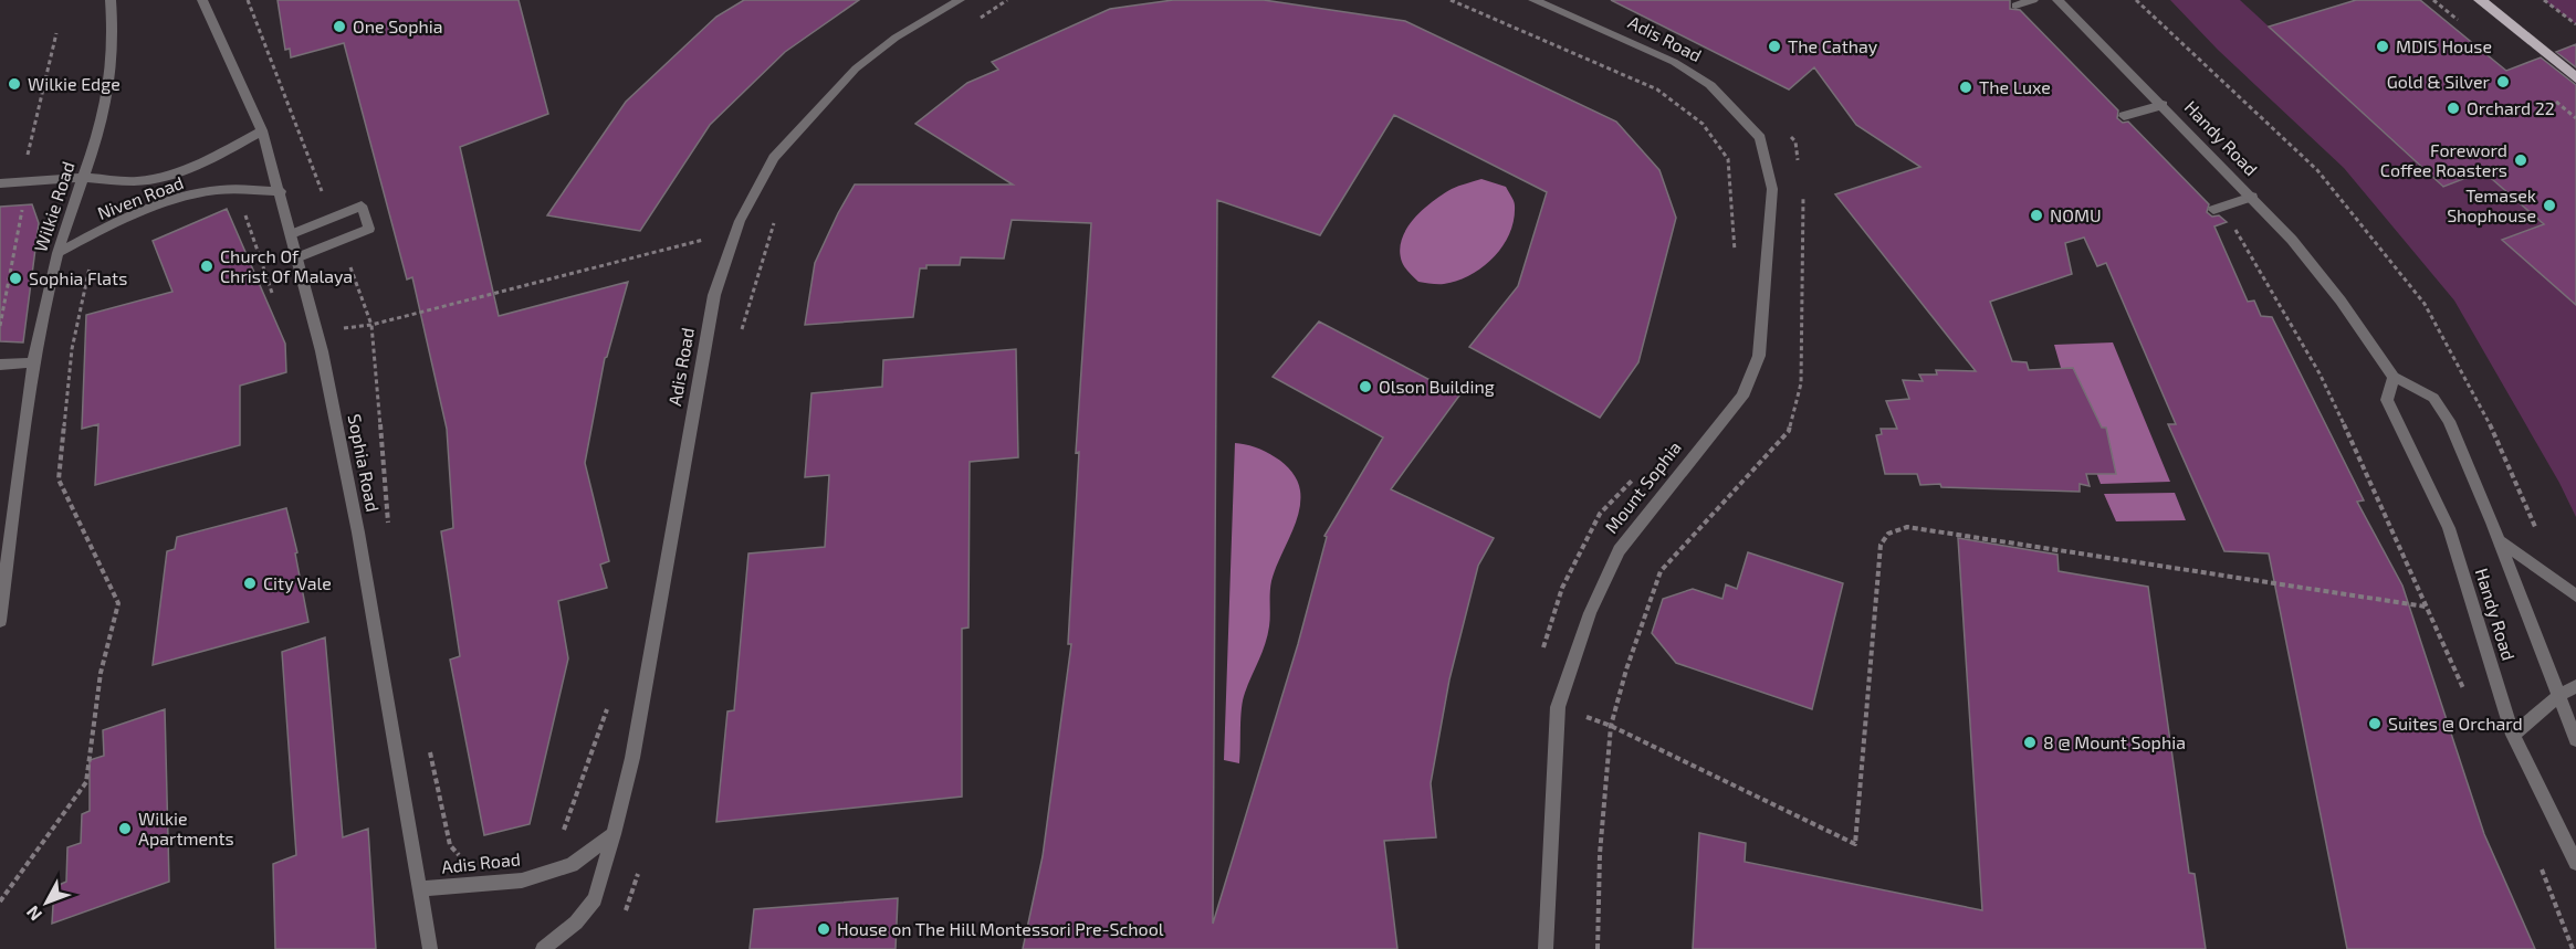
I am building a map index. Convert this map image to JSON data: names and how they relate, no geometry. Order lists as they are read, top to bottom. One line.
{"streets":{"street":["Adis Road","Handy Road","Niven Road","Wilkie Road","Sophia Road","Mount Sophia"]},"crossings":[["Adis Road","Sophia Road"],["Adis Road","Mount Sophia"],["Niven Road","Wilkie Road"],["Niven Road","Sophia Road"]],"places":["One Sophia","The Cathay","MDIS House","Gold & Silver","Wilkie Edge","The Luxe","Orchard 22","Foreword Coffee Roasters","Temasek Shophouse","NOMU","Church Of Christ Of Malaya","Sophia Flats","Olson Building","City Vale","Suites @ Orchard","8 @ Mount Sophia","Wilkie Apartments","House on The Hill Montessori Pre-School"],"north":"bottom left"}
